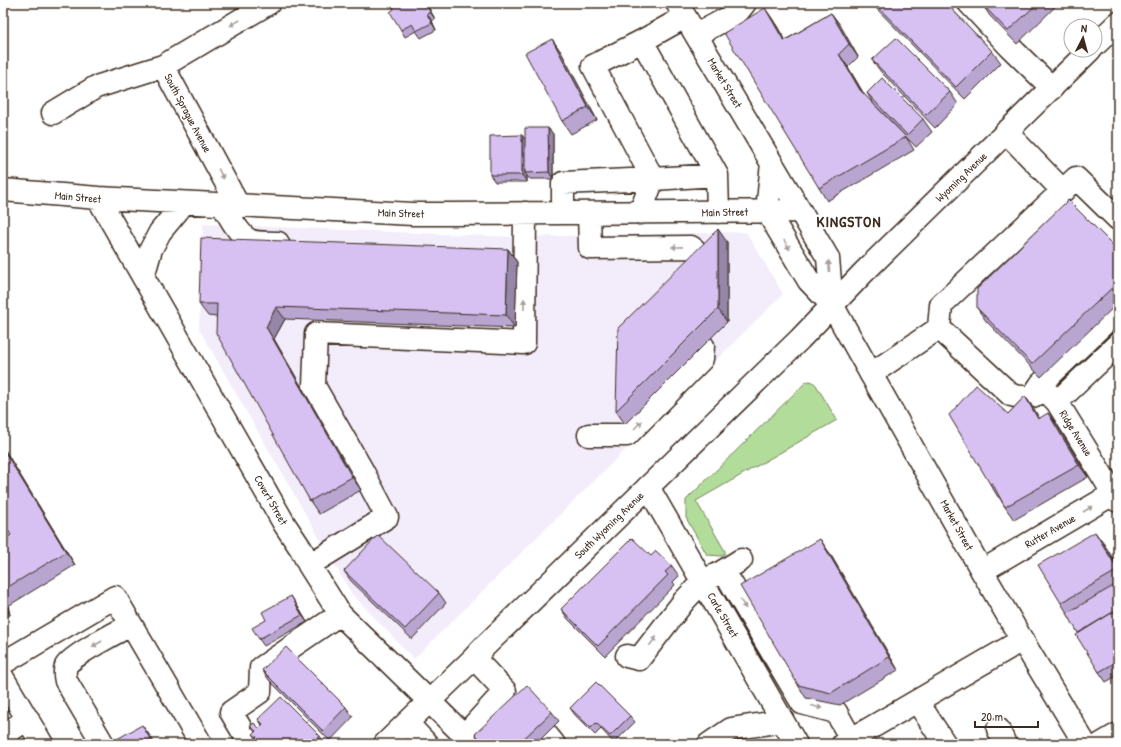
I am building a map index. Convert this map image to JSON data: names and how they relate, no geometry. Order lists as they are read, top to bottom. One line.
{"streets":{"street":["Market Street","South Sprague Avenue","Wyoming Avenue","Main Street","Ridge Avenue","Covert Street","South Wyoming Avenue","Rutter Avenue","Carle Street"]},"crossings":[["Market Street","Wyoming Avenue"],["Market Street","Main Street"],["Market Street","South Wyoming Avenue"],["Market Street","Rutter Avenue"],["South Sprague Avenue","Main Street"],["Wyoming Avenue","South Wyoming Avenue"],["Main Street","Covert Street"],["Ridge Avenue","Rutter Avenue"],["Covert Street","South Wyoming Avenue"],["South Wyoming Avenue","Carle Street"]],"one_way":["Rutter Avenue"],"districts":["KINGSTON"],"scale_bar":"20 m","north":"top"}
